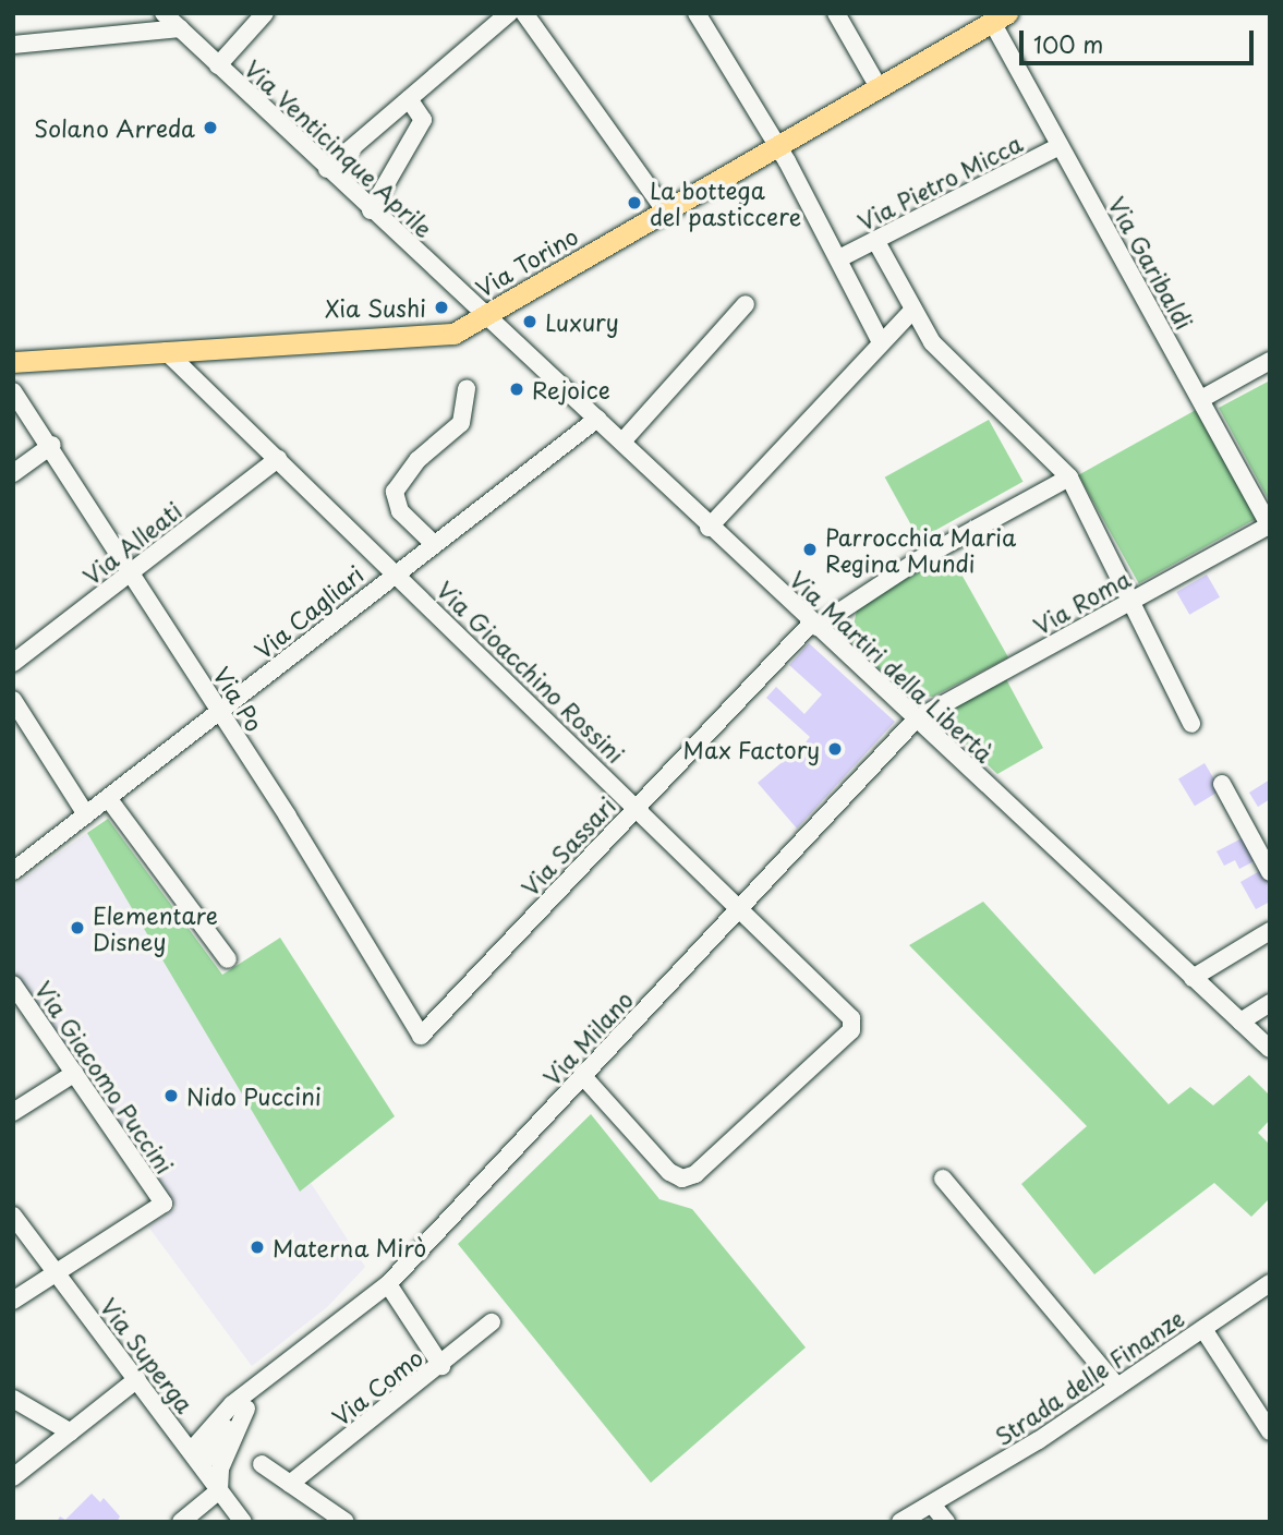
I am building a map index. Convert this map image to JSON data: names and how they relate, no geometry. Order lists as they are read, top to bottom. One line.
{"streets":{"main road":["Via Torino"],"street":["Via Venticinque Aprile","Via Pietro Micca","Via Garibaldi","Via Alleati","Via Roma","Via Cagliari","Via Martiri della Libertà","Via Gioacchino Rossini","Via Po","Via Sassari","Via Milano","Via Giacomo Puccini","Via Superga","Strada delle Finanze","Via Como"]},"crossings":[["Via Venticinque Aprile","Via Torino"],["Via Venticinque Aprile","Via Martiri della Libertà"],["Via Pietro Micca","Via Garibaldi"],["Via Torino","Via Garibaldi"],["Via Torino","Via Martiri della Libertà"],["Via Torino","Via Gioacchino Rossini"],["Via Garibaldi","Via Roma"],["Via Alleati","Via Gioacchino Rossini"],["Via Alleati","Via Po"],["Via Roma","Via Martiri della Libertà"],["Via Roma","Via Milano"],["Via Cagliari","Via Martiri della Libertà"],["Via Cagliari","Via Gioacchino Rossini"],["Via Cagliari","Via Po"],["Via Martiri della Libertà","Via Sassari"],["Via Martiri della Libertà","Via Milano"],["Via Gioacchino Rossini","Via Sassari"],["Via Gioacchino Rossini","Via Milano"],["Via Po","Via Sassari"],["Via Milano","Via Superga"],["Via Giacomo Puccini","Via Superga"]],"places":["Solano Arreda","La bottega del pasticcere","Xia Sushi","Luxury","Rejoice","Parrocchia Maria Regina Mundi","Max Factory","Elementare Disney","Nido Puccini","Materna Mirò"],"scale_bar":"100 m"}
